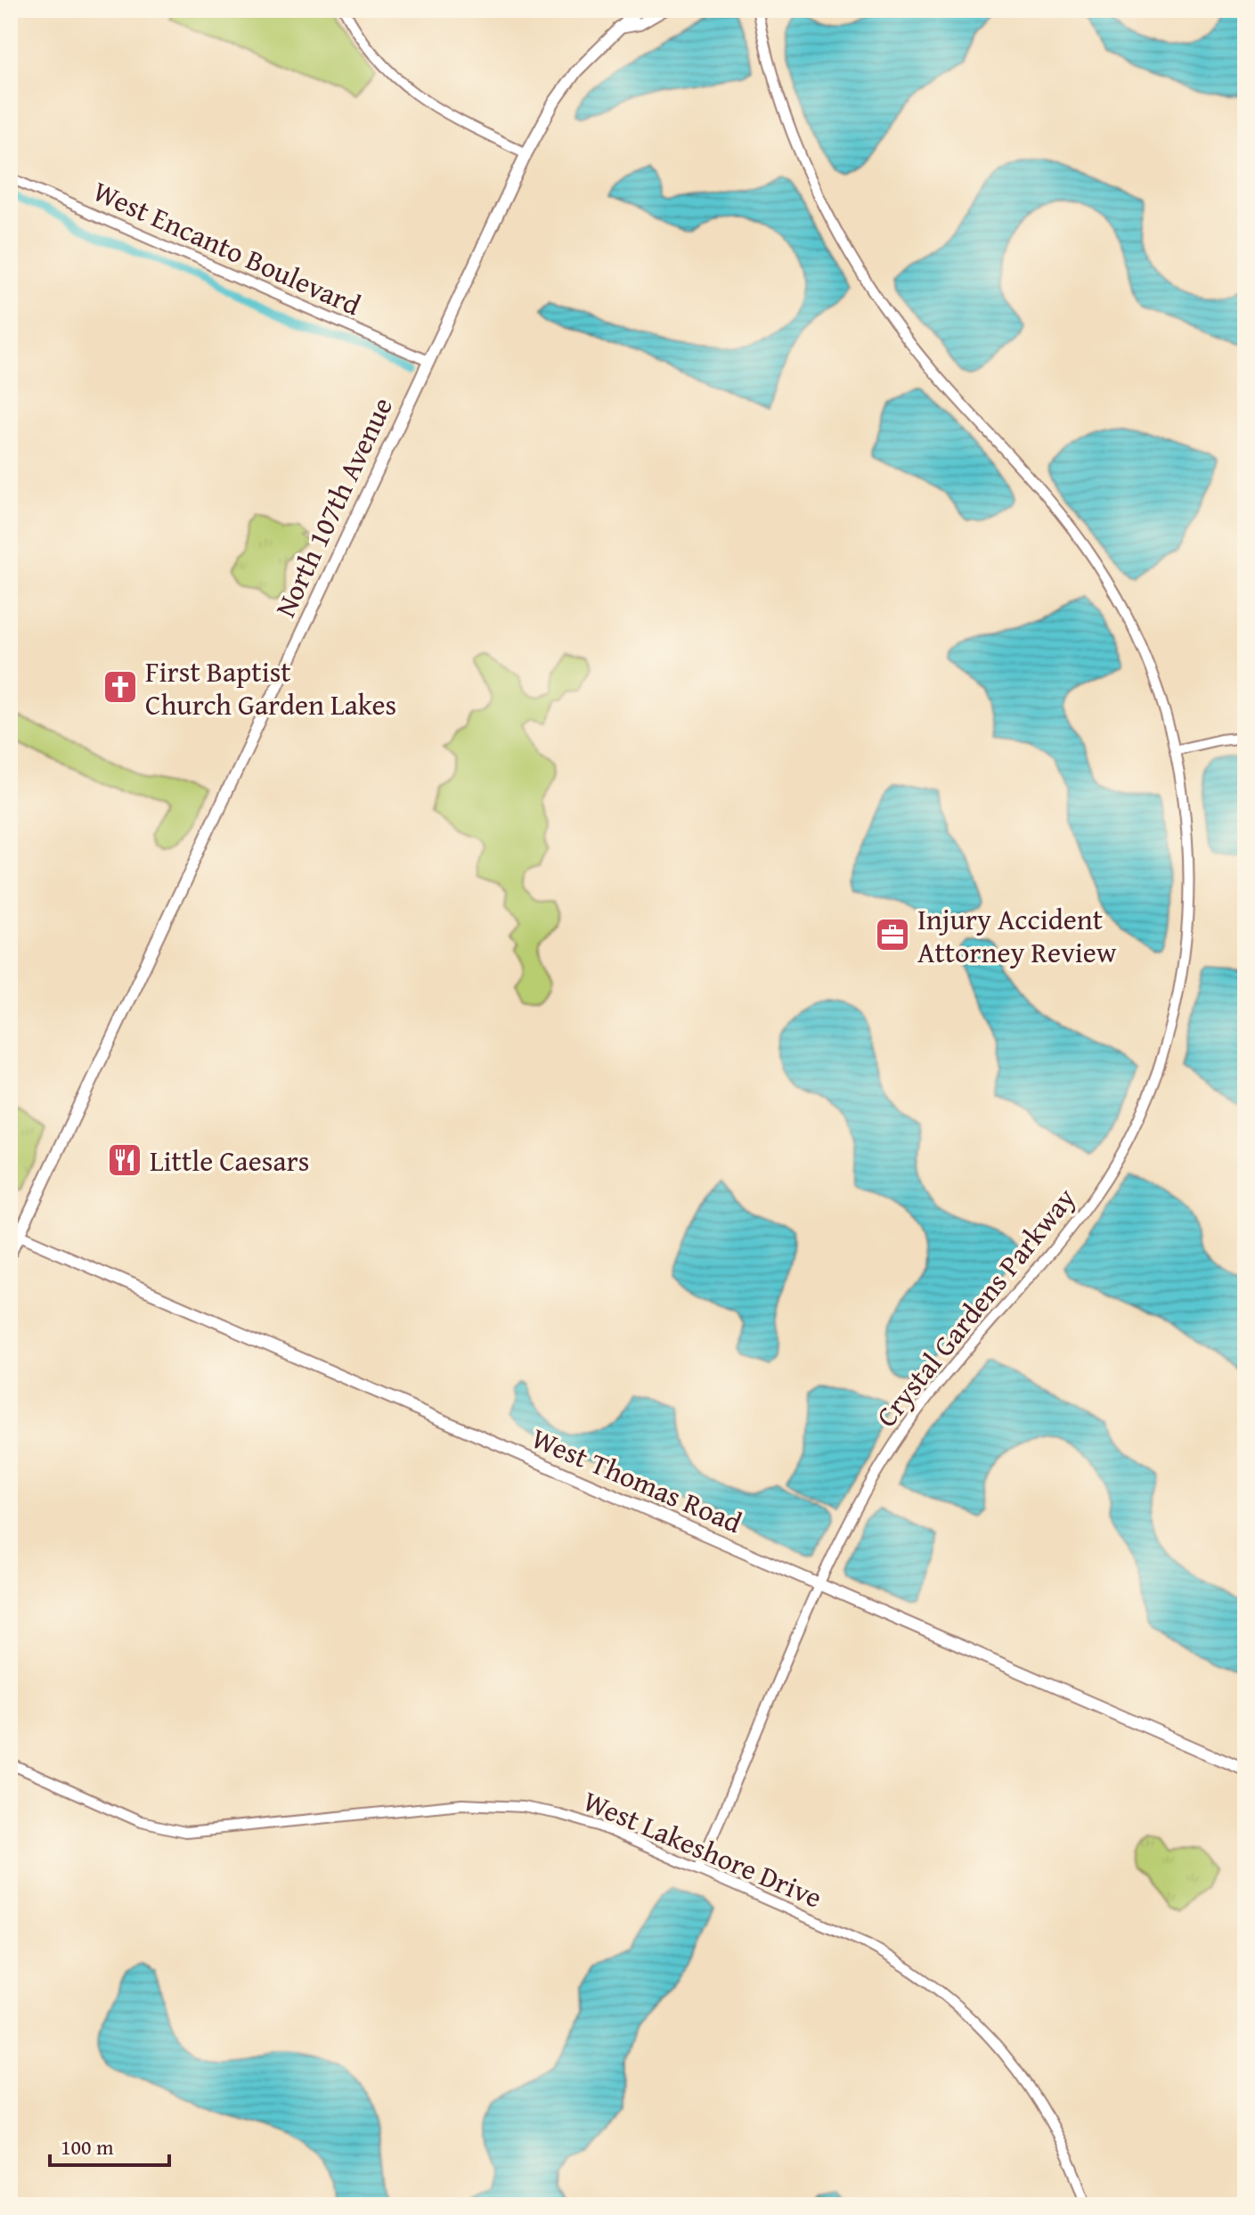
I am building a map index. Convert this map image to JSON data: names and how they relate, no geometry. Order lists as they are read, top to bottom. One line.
{"streets":{"main road":["North 107th Avenue","West Thomas Road"],"street":["West Encanto Boulevard","Crystal Gardens Parkway","West Lakeshore Drive"]},"crossings":[["West Encanto Boulevard","North 107th Avenue"],["North 107th Avenue","West Thomas Road"],["Crystal Gardens Parkway","West Thomas Road"],["Crystal Gardens Parkway","West Lakeshore Drive"]],"places":{"church":["First Baptist Church Garden Lakes"],"office":["Injury Accident Attorney Review"],"restaurant":["Little Caesars"]},"scale_bar":"100 m"}
